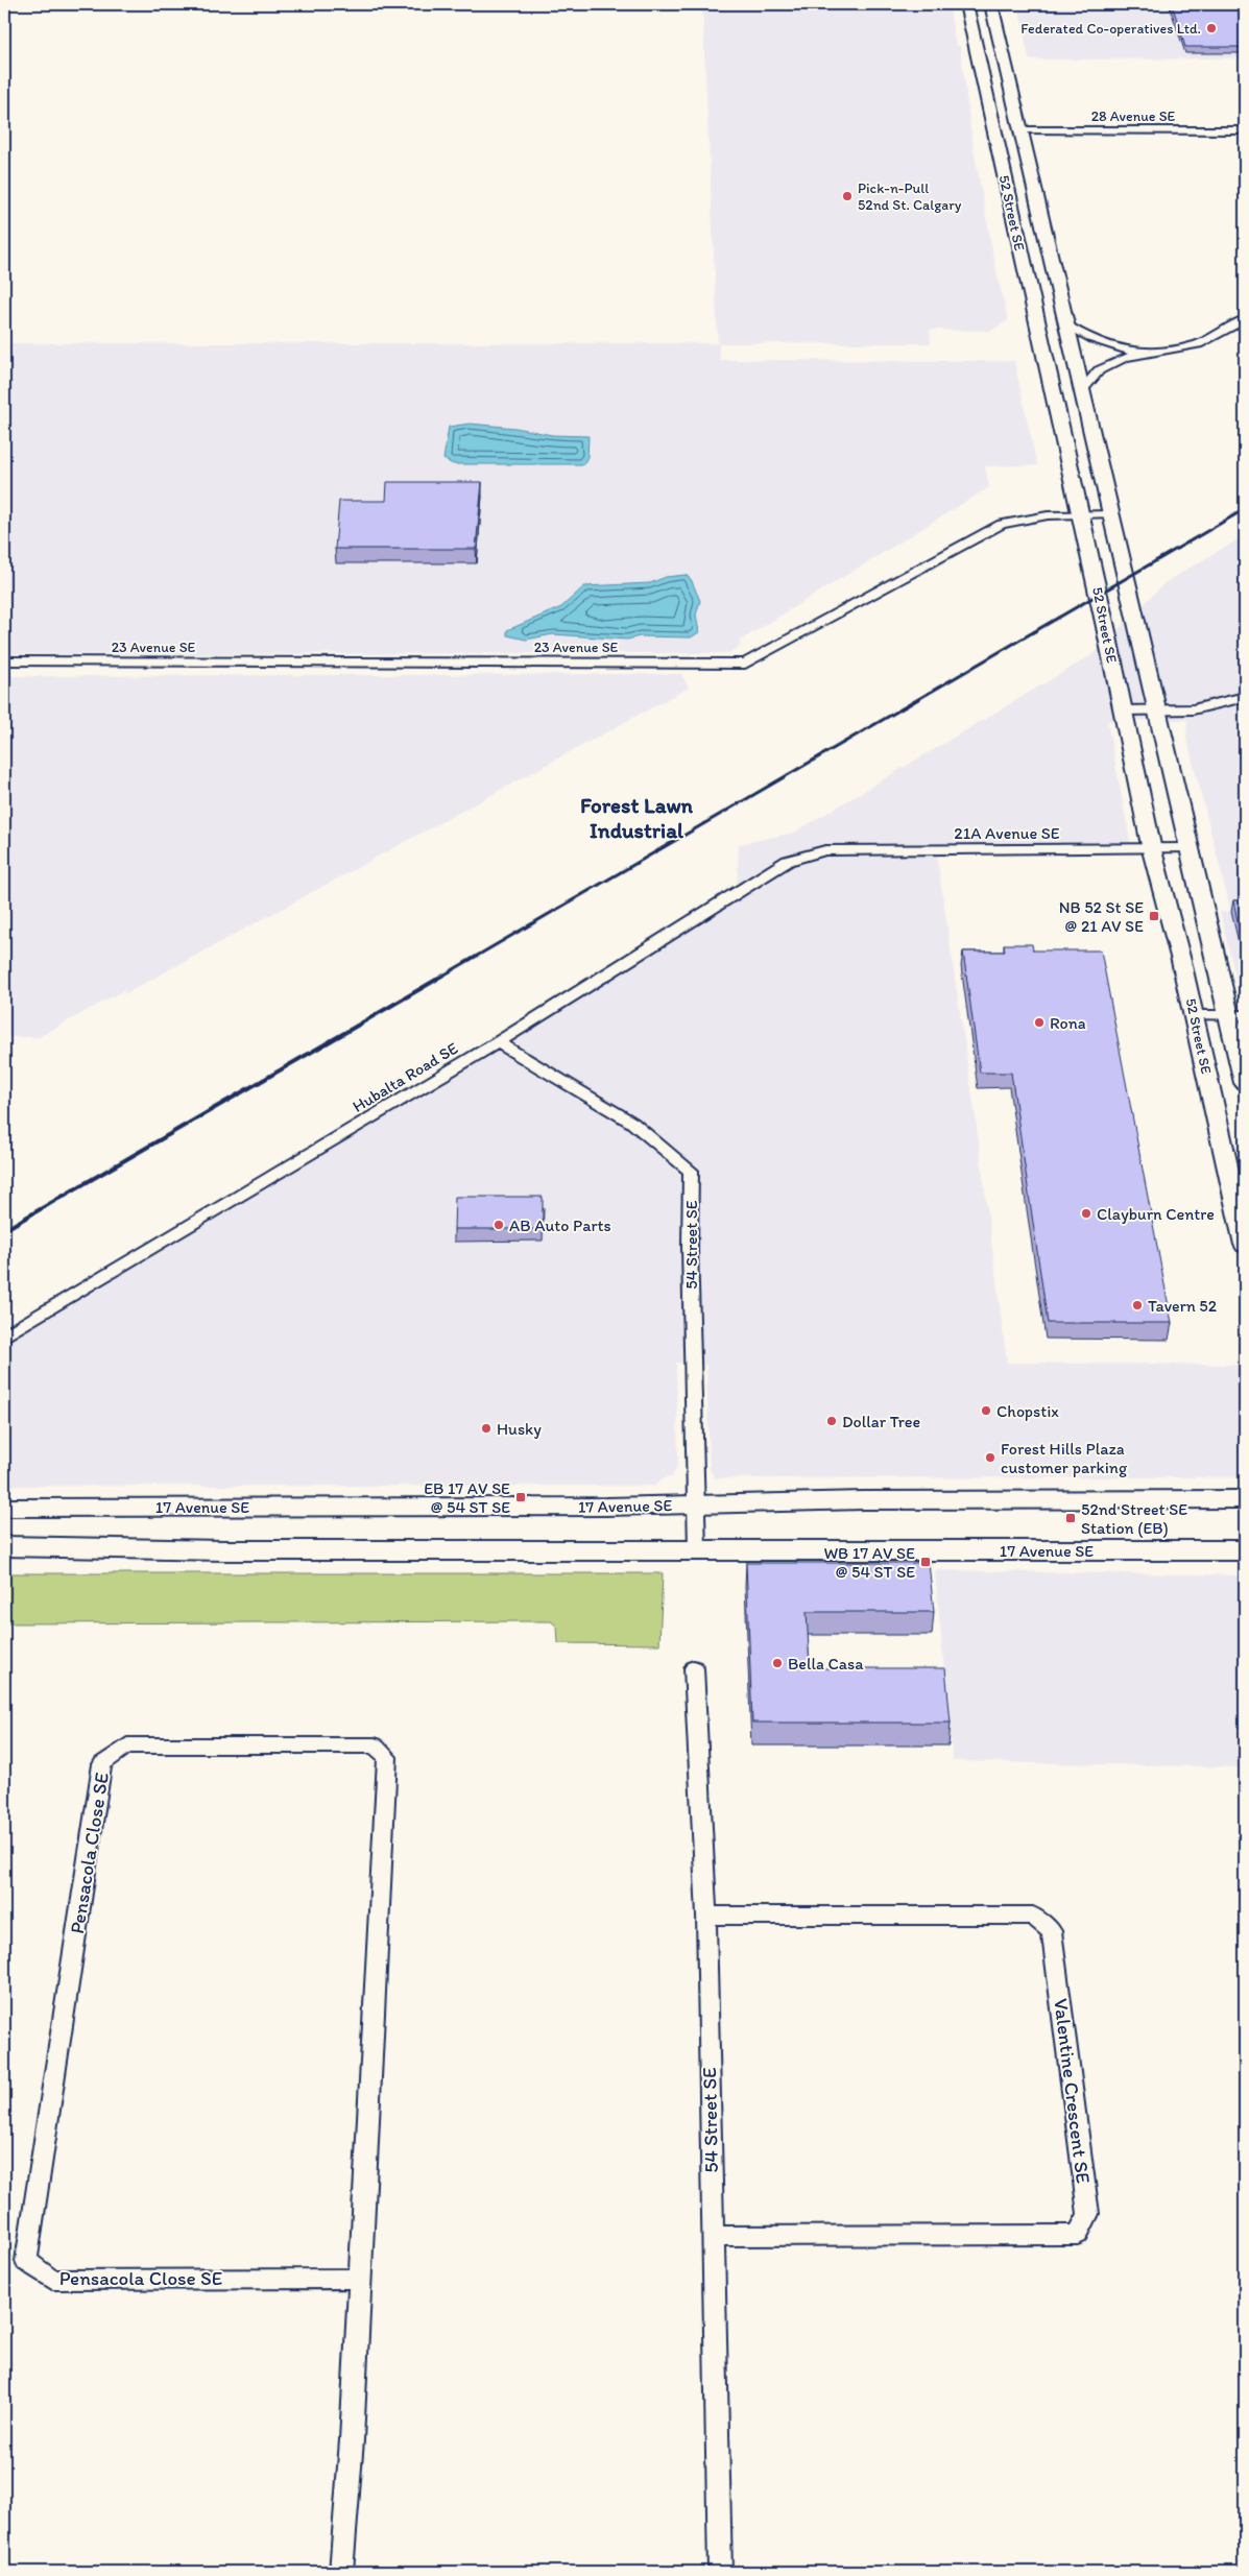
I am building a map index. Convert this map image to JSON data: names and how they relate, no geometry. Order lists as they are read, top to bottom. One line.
{"streets":{"main road":["52 Street SE","17 Avenue SE"],"street":["28 Avenue SE","23 Avenue SE","21A Avenue SE","Hubalta Road SE","54 Street SE","Pensacola Close SE","Valentine Crescent SE"]},"crossings":[["28 Avenue SE","52 Street SE"],["52 Street SE","23 Avenue SE"],["52 Street SE","21A Avenue SE"],["21A Avenue SE","Hubalta Road SE"],["Hubalta Road SE","54 Street SE"],["54 Street SE","17 Avenue SE"],["54 Street SE","Valentine Crescent SE"]],"districts":["Forest Lawn Industrial"],"places":{"other":["Federated Co-operatives Ltd.","Pick-n-Pull 52nd St. Calgary","Rona","Clayburn Centre","AB Auto Parts","Tavern 52","Chopstix","Dollar Tree","Husky","Forest Hills Plaza customer parking","Bella Casa"],"transit":["NB 52 St SE @ 21 AV SE","EB 17 AV SE @ 54 ST SE","52nd Street SE Station (EB)","WB 17 AV SE @ 54 ST SE"]}}
